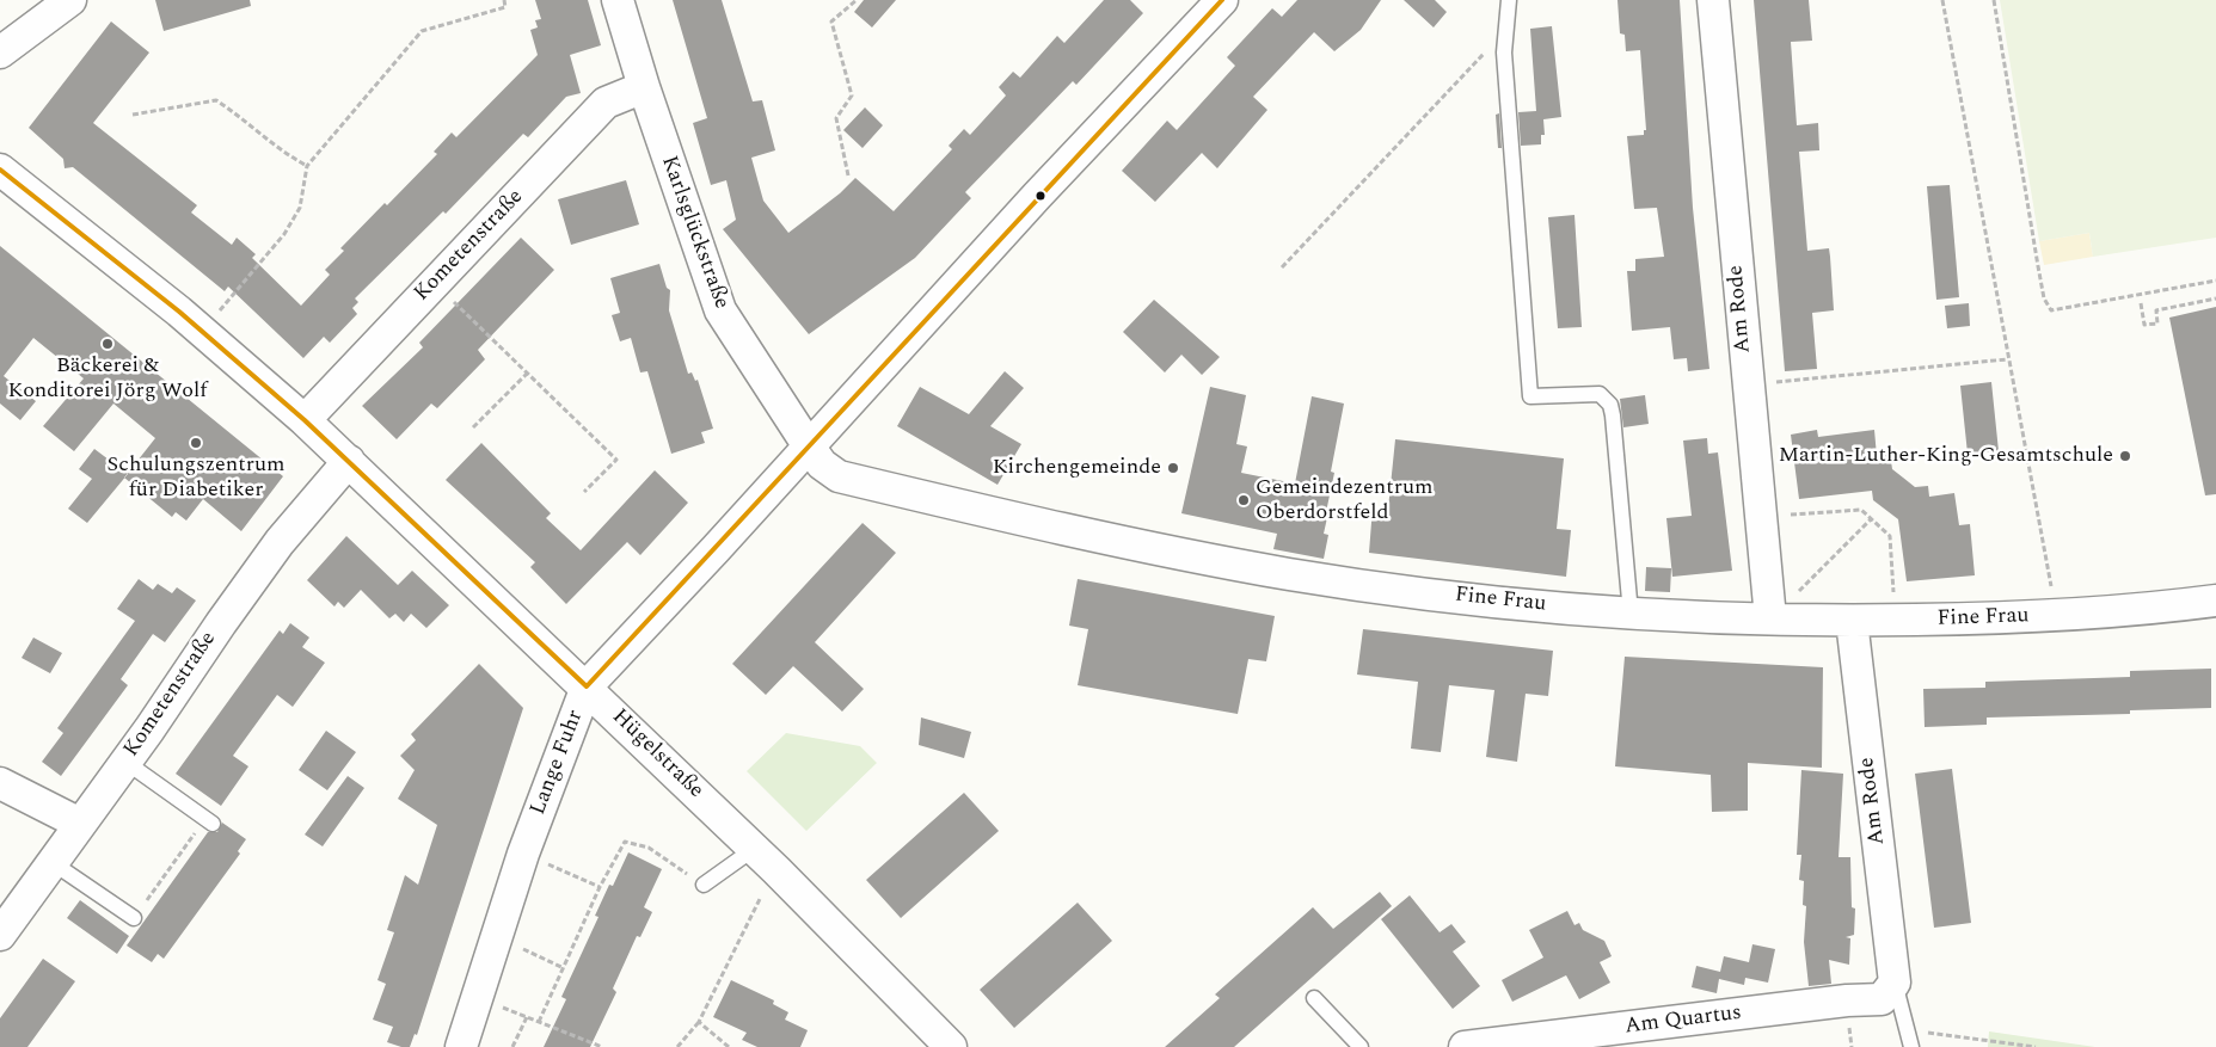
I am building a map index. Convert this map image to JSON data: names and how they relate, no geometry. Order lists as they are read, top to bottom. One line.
{"streets":{"street":["Karlsglückstraße","Kometenstraße","Am Rode","Fine Frau","Hügelstraße","Lange Fuhr","Am Quartus"]},"crossings":[["Karlsglückstraße","Kometenstraße"],["Karlsglückstraße","Fine Frau"],["Karlsglückstraße","Lange Fuhr"],["Kometenstraße","Hügelstraße"],["Am Rode","Fine Frau"],["Am Rode","Am Quartus"],["Fine Frau","Lange Fuhr"],["Hügelstraße","Lange Fuhr"]],"places":["Bäckerei & Konditorei Jörg Wolf","Schulungszentrum für Diabetiker","Martin-Luther-King-Gesamtschule","Kirchengemeinde","Gemeindezentrum Oberdorstfeld"]}
